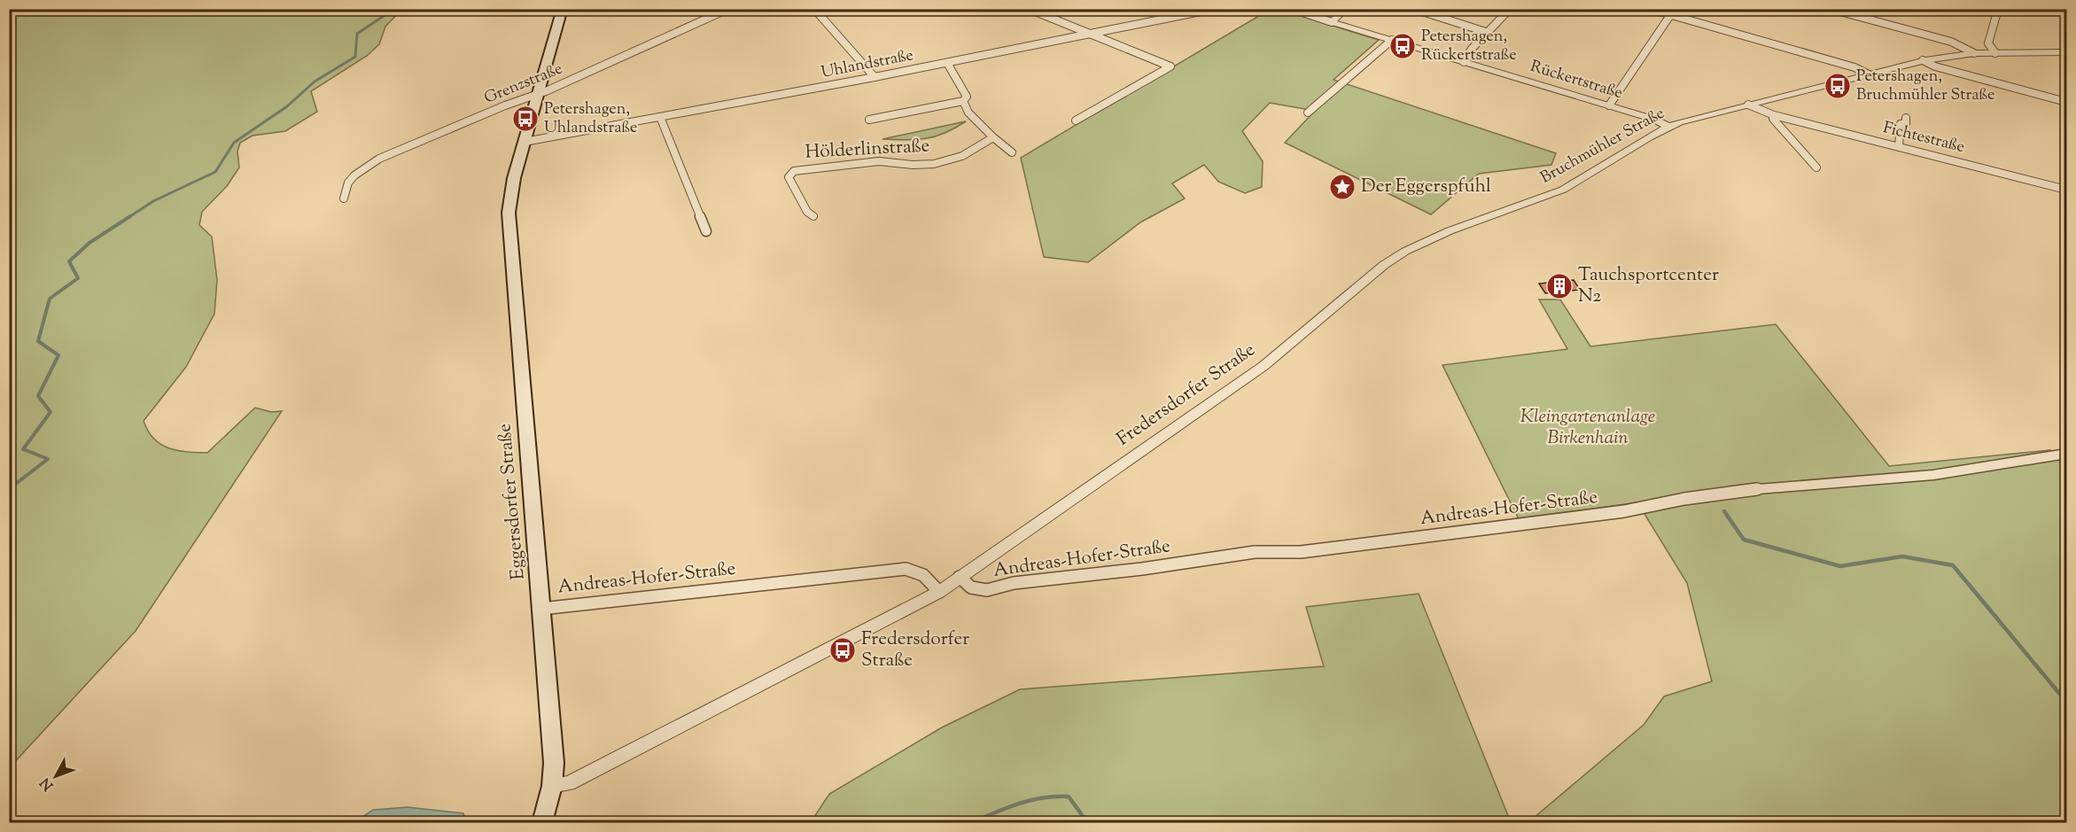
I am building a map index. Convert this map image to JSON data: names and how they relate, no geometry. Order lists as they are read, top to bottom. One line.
{"streets":{"main road":["Eggersdorfer Straße"],"street":["Uhlandstraße","Rückertstraße","Grenzstraße","Fichtestraße","Bruchmühler Straße","Hölderlinstraße","Fredersdorfer Straße","Andreas-Hofer-Straße"]},"crossings":[["Uhlandstraße","Eggersdorfer Straße"],["Rückertstraße","Bruchmühler Straße"],["Grenzstraße","Eggersdorfer Straße"],["Fichtestraße","Bruchmühler Straße"],["Bruchmühler Straße","Fredersdorfer Straße"],["Fredersdorfer Straße","Eggersdorfer Straße"],["Fredersdorfer Straße","Andreas-Hofer-Straße"],["Eggersdorfer Straße","Andreas-Hofer-Straße"]],"parks":["Kleingartenanlage Birkenhain"],"places":{"bus stop":["Petershagen, Rückertstraße","Petershagen, Bruchmühler Straße","Petershagen, Uhlandstraße","Fredersdorfer Straße"],"place":["Der Eggerspfuhl"],"building":["Tauchsportcenter N2"]},"north":"bottom left"}
